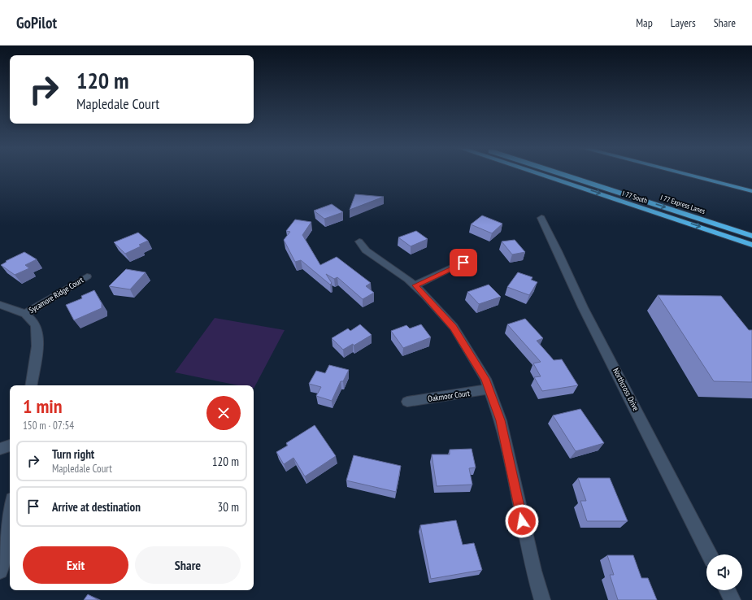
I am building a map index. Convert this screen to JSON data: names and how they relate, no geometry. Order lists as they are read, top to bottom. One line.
{"streets":{"highway":["I 77 South","I 77 Express Lanes"],"street":["Sycamore Ridge Court","Northcross Drive","Oakmoor Court"]},"page":{"header":"GoPilot","nav":["Map","Layers","Share"],"turn":["120 m","Mapledale Court"],"heading":["1 min","150 m · 07:54"],"list":[{"name":"Turn right","note":"Mapledale Court","value":"120 m"},{"name":"Arrive at destination","value":"30 m"}],"buttons":["Exit","Share"]}}
